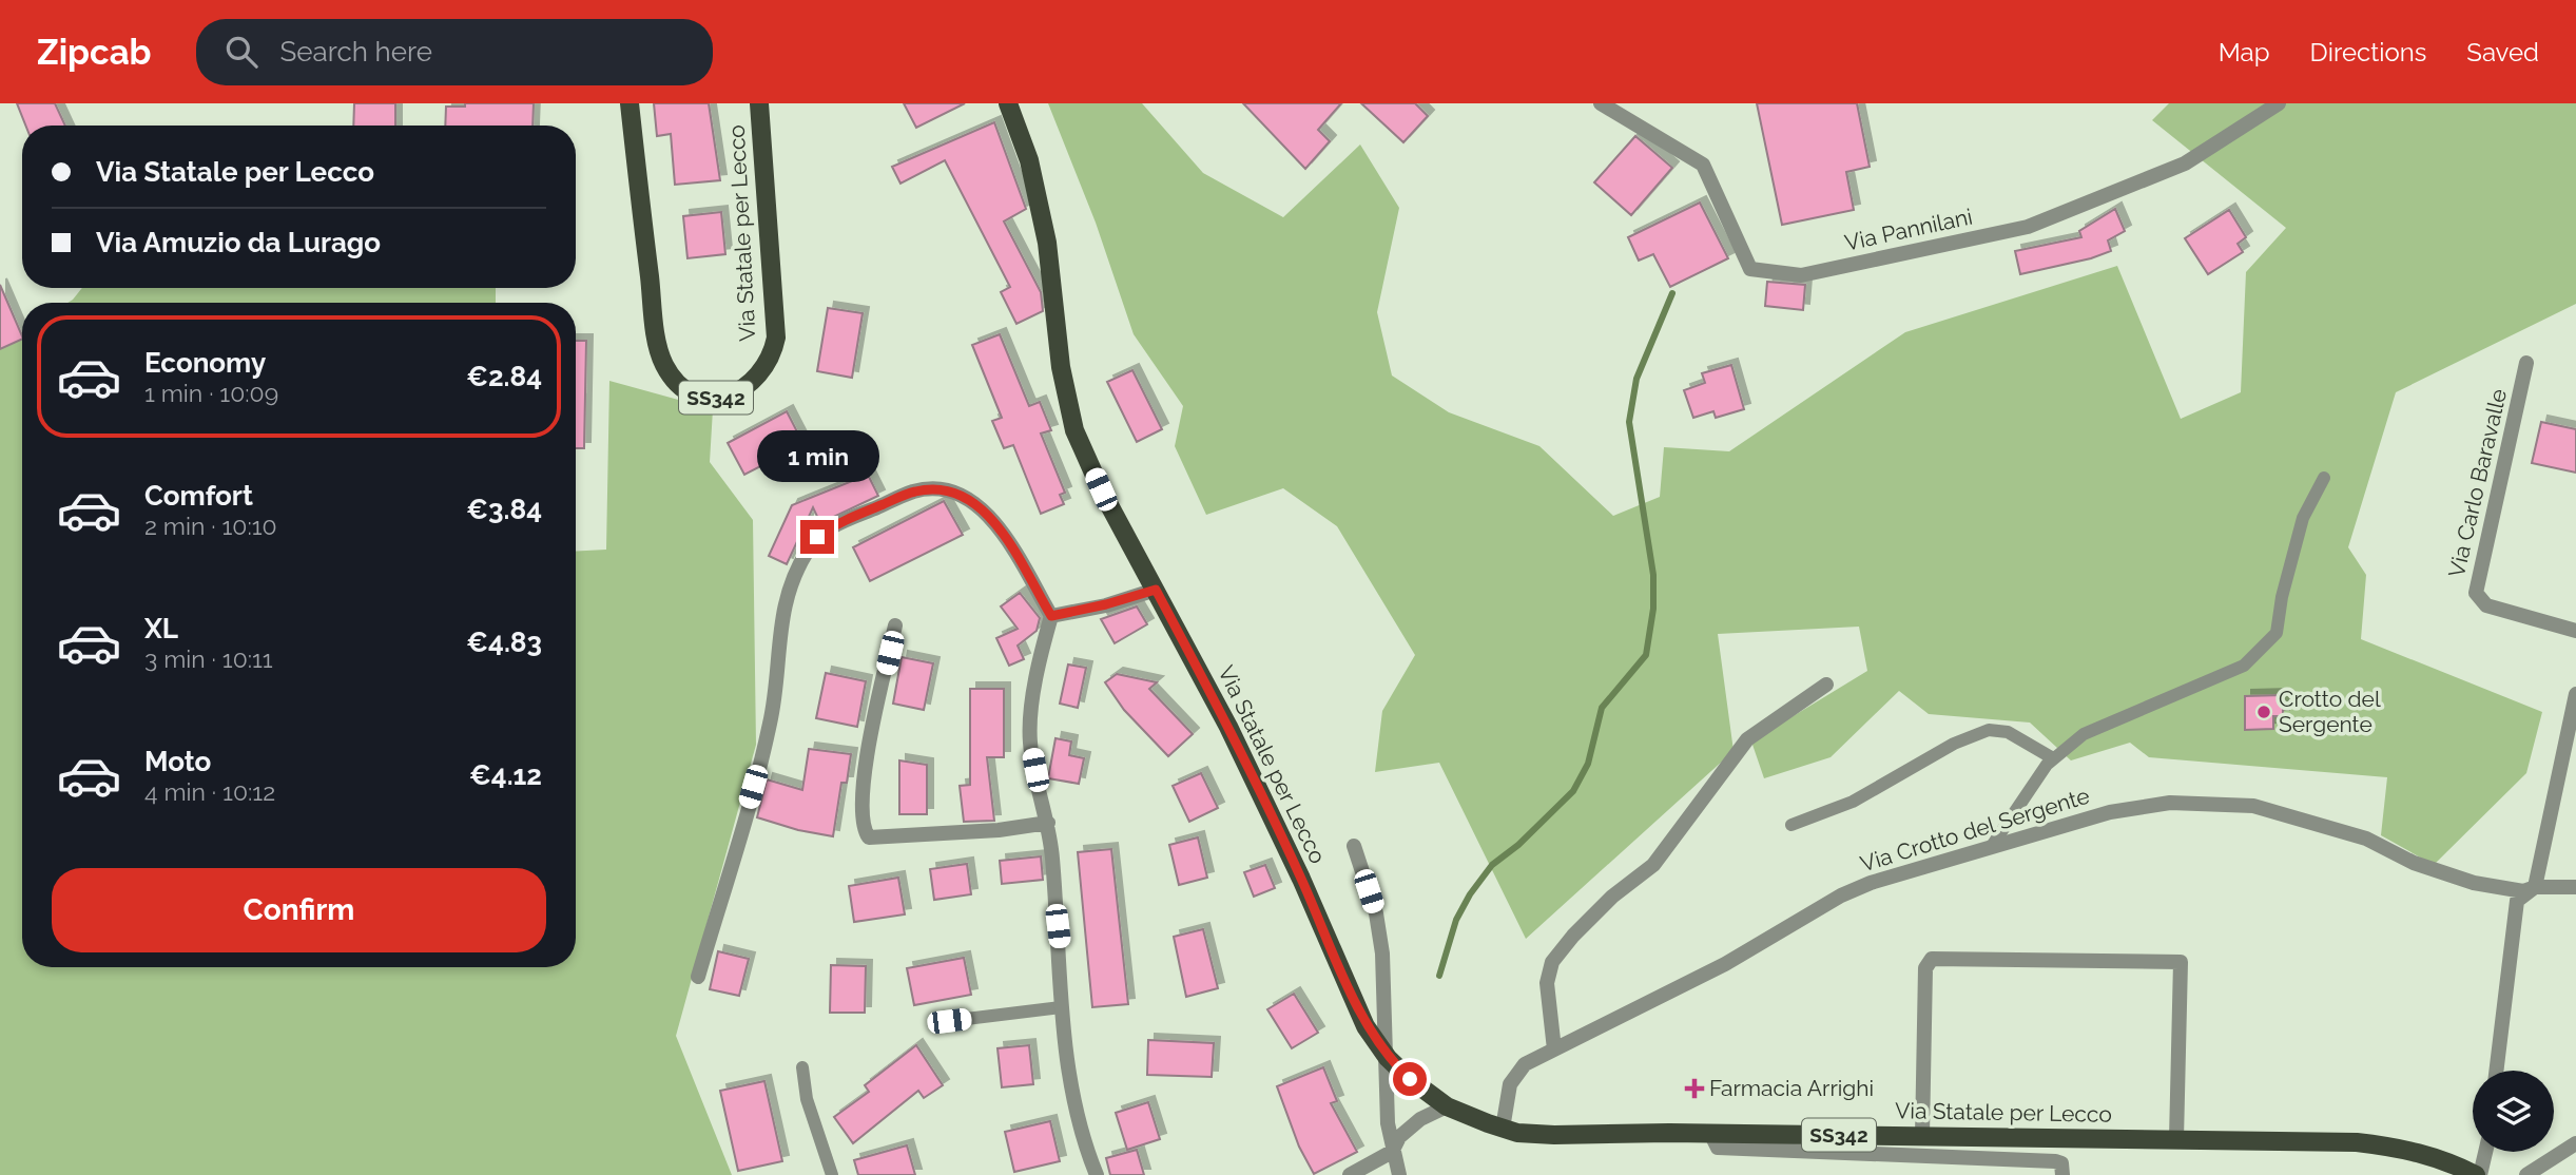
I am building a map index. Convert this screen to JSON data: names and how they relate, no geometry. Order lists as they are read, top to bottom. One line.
{"streets":{"main road":["Via Statale per Lecco","SS342"],"street":["Via Pannilani","Via Carlo Baravalle","Via Crotto del Sergente"]},"crossings":[["Via Statale per Lecco","Via Crotto del Sergente"]],"places":{"other":["Crotto del Sergente"],"health":["Farmacia Arrighi"]},"page":{"header":"Zipcab","search":"Search here","nav":["Map","Directions","Saved"],"banner":["Via Statale per Lecco","Via Amuzio da Lurago"],"list":[{"name":"Economy","note":"1 min · 10:09","value":"€2.84"},{"name":"Comfort","note":"2 min · 10:10","value":"€3.84"},{"name":"XL","note":"3 min · 10:11","value":"€4.83"},{"name":"Moto","note":"4 min · 10:12","value":"€4.12"}],"bubble":"1 min","buttons":"Confirm"}}
